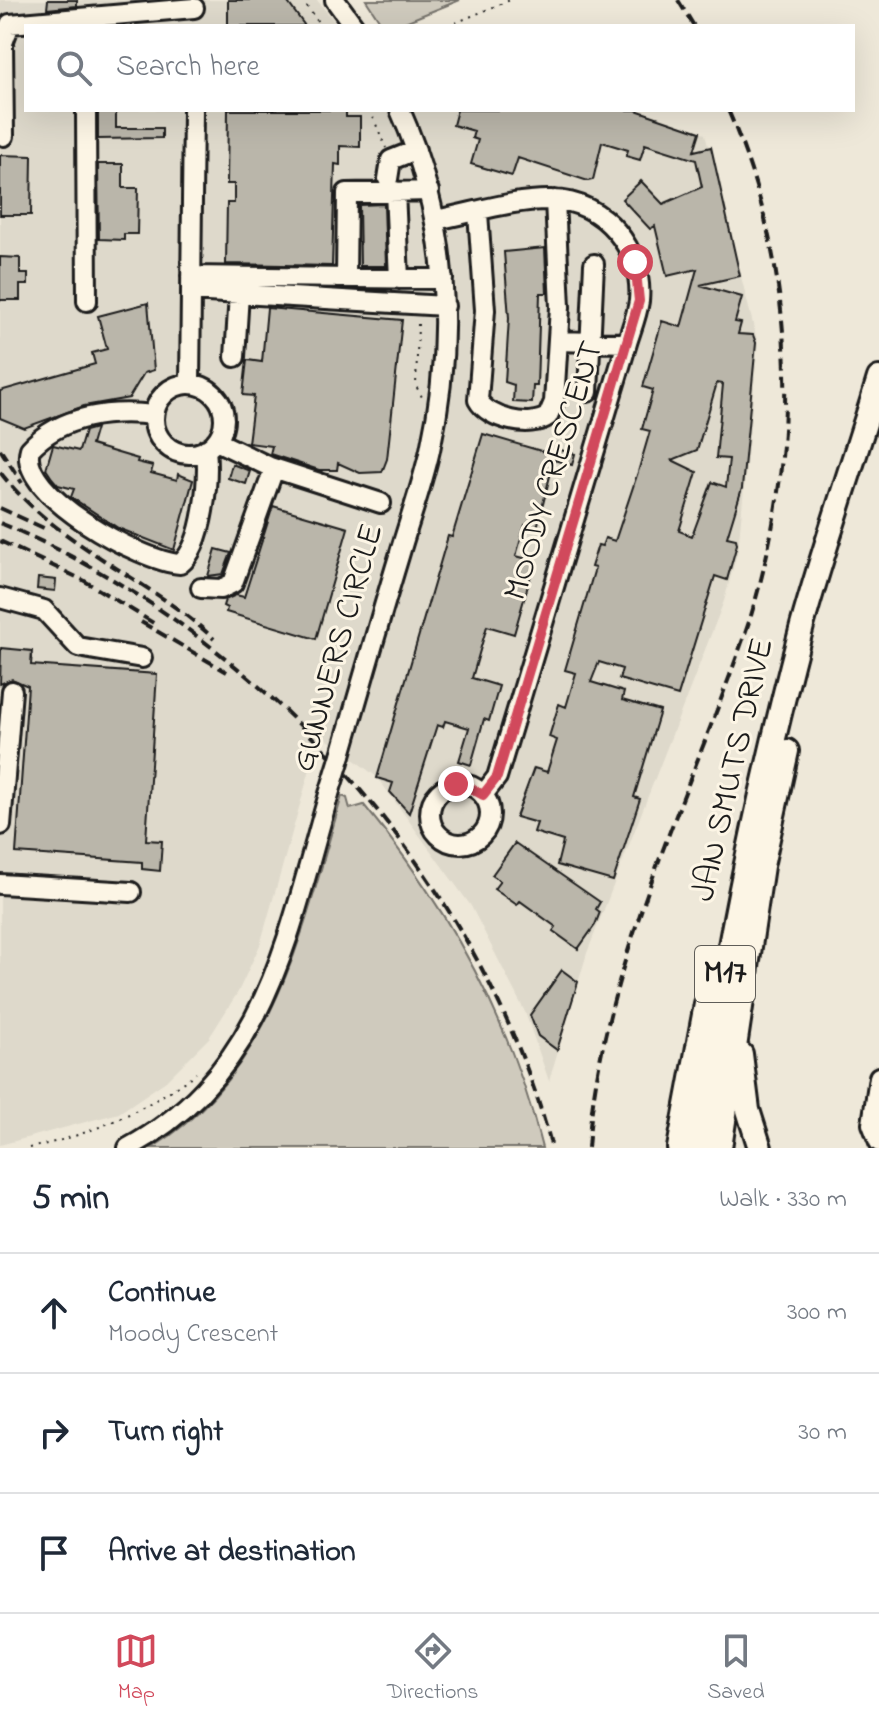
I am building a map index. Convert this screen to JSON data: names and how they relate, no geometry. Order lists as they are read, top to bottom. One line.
{"streets":{"main road":["JAN SMUTS DRIVE","M17"],"street":["MOODY CRESCENT","GUNNERS CIRCLE"]},"crossings":[["MOODY CRESCENT","GUNNERS CIRCLE"]],"page":{"search":"Search here","heading":["5 min","Walk · 330 m"],"list":[["Continue","Moody Crescent","300 m"],["Turn right","30 m"],"Arrive at destination"],"nav":["Map","Directions","Saved"]}}
